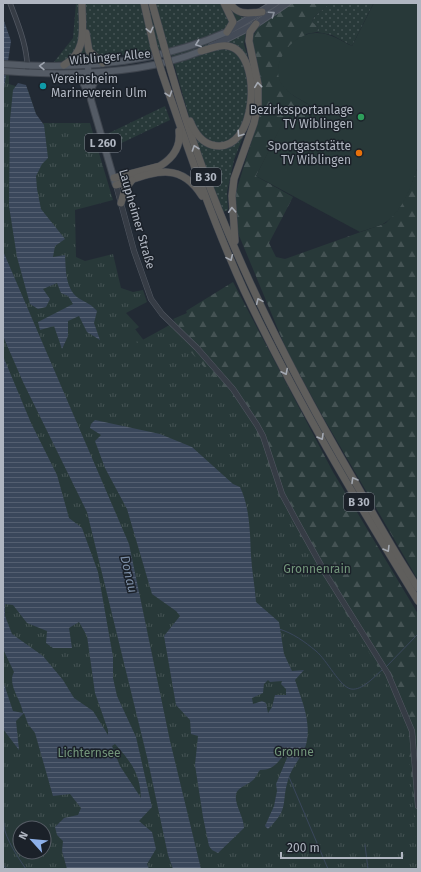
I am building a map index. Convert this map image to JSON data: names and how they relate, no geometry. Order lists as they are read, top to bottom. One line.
{"streets":{"highway":["B 30"],"main road":["Wiblinger Allee","L 260","Laupheimer Straße"]},"crossings":[["Wiblinger Allee","Laupheimer Straße"]],"water":["Donau"],"parks":["Gronnenrain","Gronne","Lichternsee"],"places":["Vereinsheim Marineverein Ulm","Bezirkssportanlage TV Wiblingen","Sportgaststätte TV Wiblingen"],"scale_bar":"200 m","north":"top left"}
